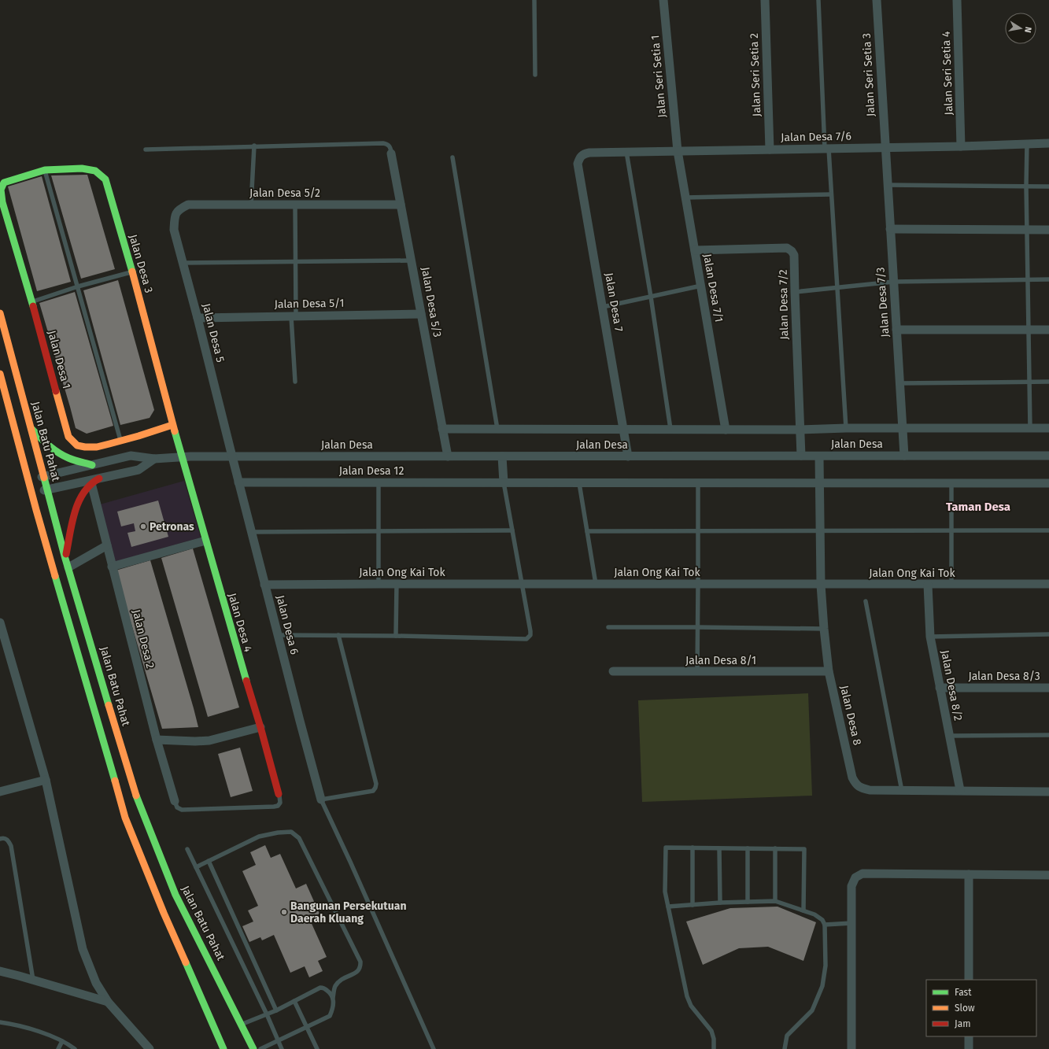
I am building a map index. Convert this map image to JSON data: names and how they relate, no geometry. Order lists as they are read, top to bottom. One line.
{"streets":{"main road":["Jalan Desa 3","Jalan Desa 1","Jalan Batu Pahat","Jalan Desa 4"],"street":["Jalan Seri Setia 4","Jalan Seri Setia 2","Jalan Seri Setia 3","Jalan Seri Setia 1","Jalan Desa 7/6","Jalan Desa 5/2","Jalan Desa 7/1","Jalan Desa 5/3","Jalan Desa 7","Jalan Desa 7/3","Jalan Desa 5/1","Jalan Desa 7/2","Jalan Desa 5","Jalan Desa","Jalan Desa 12","Jalan Ong Kai Tok","Jalan Desa 6","Jalan Desa 2","Jalan Desa 8/1","Jalan Desa 8/3","Jalan Desa 8/2","Jalan Desa 8"]},"crossings":[["Jalan Seri Setia 4","Jalan Desa 7/6"],["Jalan Seri Setia 2","Jalan Desa 7/6"],["Jalan Seri Setia 3","Jalan Desa 7/6"],["Jalan Seri Setia 3","Jalan Desa 7/3"],["Jalan Seri Setia 1","Jalan Desa 7/6"],["Jalan Seri Setia 1","Jalan Desa 7/1"],["Jalan Desa 7/6","Jalan Desa 7/1"],["Jalan Desa 7/6","Jalan Desa 7"],["Jalan Desa 7/6","Jalan Desa 7/3"],["Jalan Desa 5/2","Jalan Desa 5/3"],["Jalan Desa 5/2","Jalan Desa 5"],["Jalan Desa 3","Jalan Desa 1"],["Jalan Desa 3","Jalan Desa"],["Jalan Desa 3","Jalan Desa 4"],["Jalan Desa 7/1","Jalan Desa 7/2"],["Jalan Desa 7/1","Jalan Desa"],["Jalan Desa 5/3","Jalan Desa 5/1"],["Jalan Desa 5/3","Jalan Desa"],["Jalan Desa 7","Jalan Desa"],["Jalan Desa 7/3","Jalan Desa"],["Jalan Desa 5/1","Jalan Desa 5"],["Jalan Desa 7/2","Jalan Desa"],["Jalan Desa 5","Jalan Desa"],["Jalan Desa 5","Jalan Desa 6"],["Jalan Batu Pahat","Jalan Desa"],["Jalan Desa","Jalan Desa 4"],["Jalan Desa","Jalan Desa 6"],["Jalan Desa","Jalan Desa 8"],["Jalan Desa 12","Jalan Desa 6"],["Jalan Ong Kai Tok","Jalan Desa 6"],["Jalan Ong Kai Tok","Jalan Desa 8/2"],["Jalan Ong Kai Tok","Jalan Desa 8"],["Jalan Desa 8/1","Jalan Desa 8"],["Jalan Desa 8/3","Jalan Desa 8/2"],["Jalan Desa 8/2","Jalan Desa 8"]],"districts":["Taman Desa"],"places":["Petronas","Bangunan Persekutuan Daerah Kluang"],"legend":["Fast","Slow","Jam"],"north":"right"}
